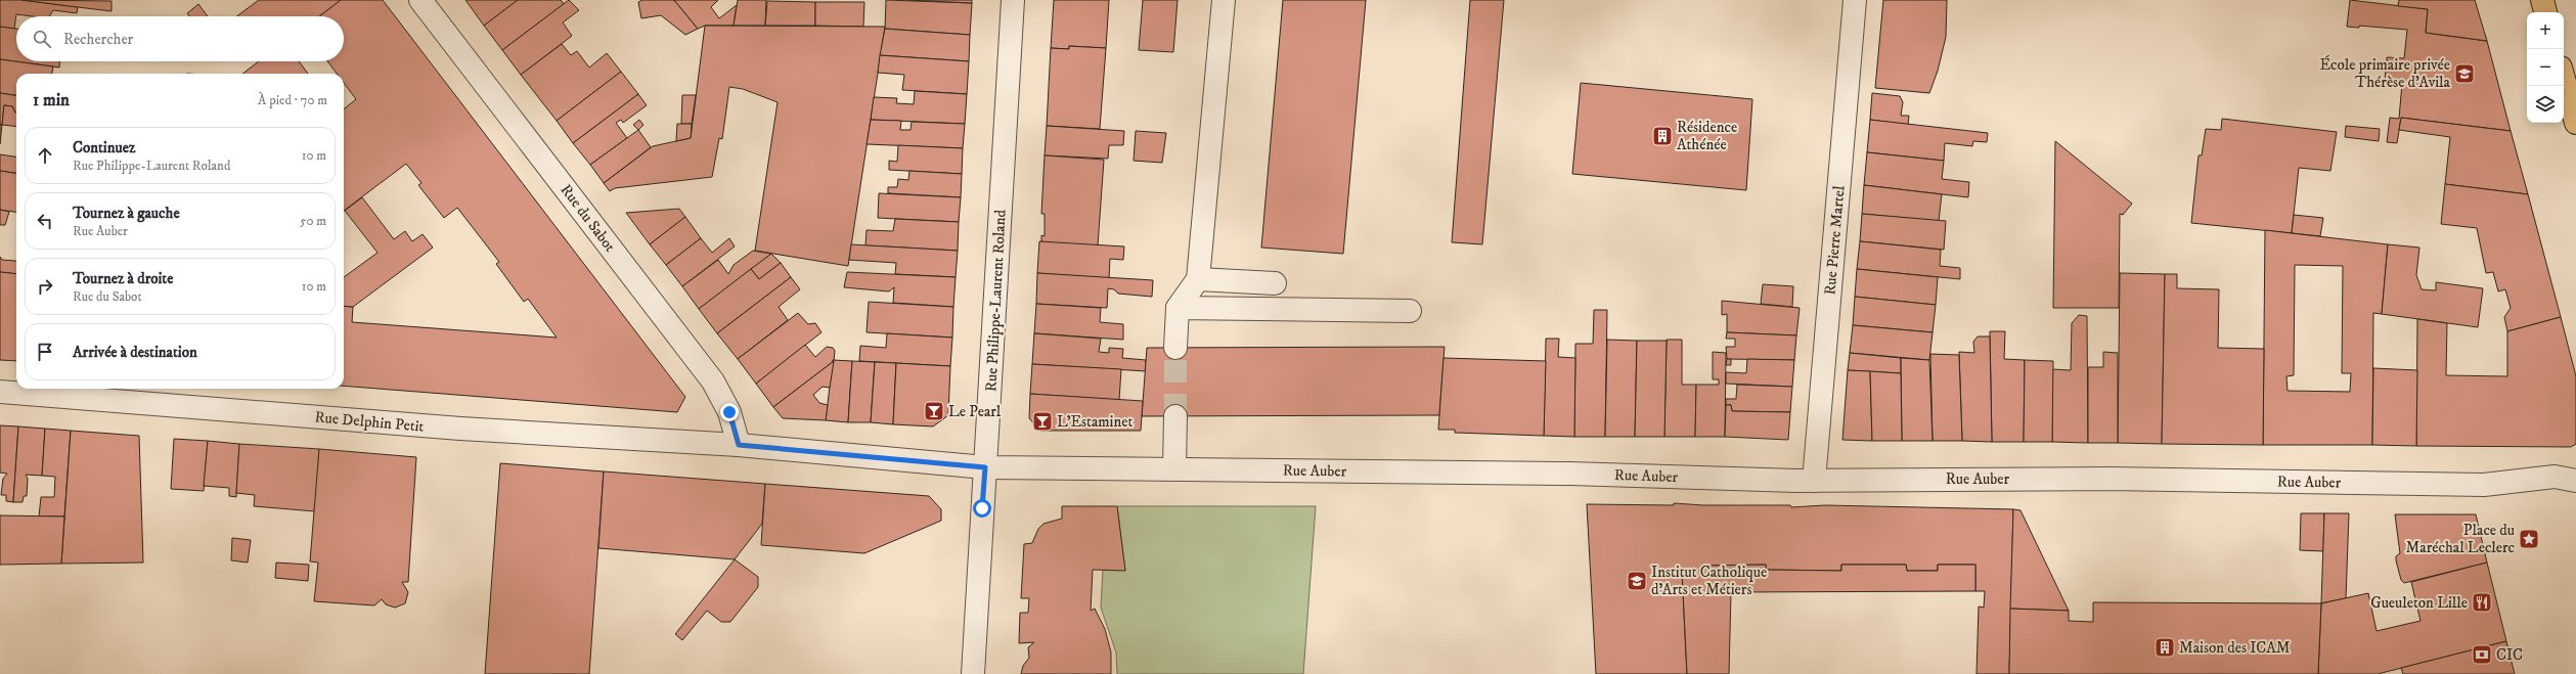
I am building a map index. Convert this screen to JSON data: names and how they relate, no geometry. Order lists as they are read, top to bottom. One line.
{"streets":{"street":["Rue du Sabot","Rue Pierre Martel","Rue Philippe-Laurent Roland","Rue Delphin Petit","Rue Auber"]},"crossings":[["Rue du Sabot","Rue Delphin Petit"],["Rue du Sabot","Rue Auber"],["Rue Pierre Martel","Rue Auber"],["Rue Philippe-Laurent Roland","Rue Auber"],["Rue Delphin Petit","Rue Auber"]],"places":{"school or university":["École primaire privée Thérèse d'Avila","Institut Catholique d'Arts et Métiers"],"building":["Résidence Athénée","Maison des ICAM"],"bar":["Le Pearl","L'Estaminet"],"place":["Place du Maréchal Leclerc"],"restaurant":["Gueuleton Lille"],"bank":["CIC"]},"page":{"map_buttons":["+","−"],"search":"Rechercher","heading":["1 min","À pied · 70 m"],"list":[["Continuez","Rue Philippe-Laurent Roland","10 m"],["Tournez à gauche","Rue Auber","50 m"],["Tournez à droite","Rue du Sabot","10 m"],"Arrivée à destination"]}}
